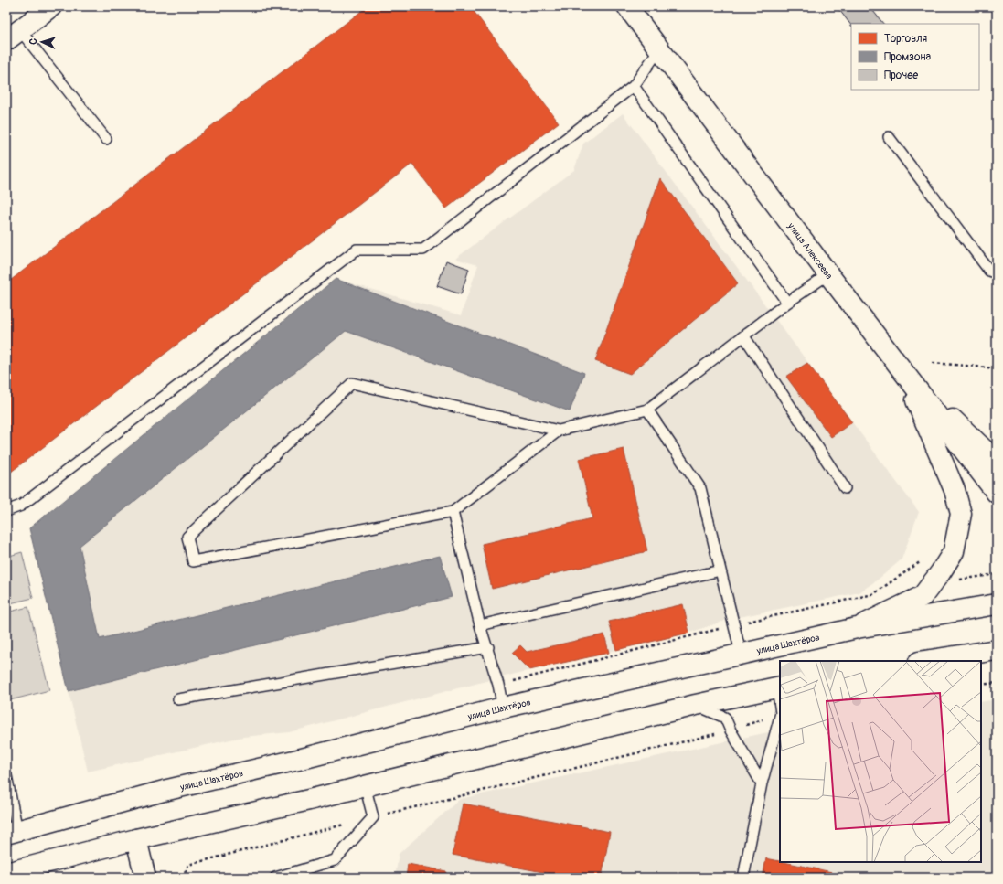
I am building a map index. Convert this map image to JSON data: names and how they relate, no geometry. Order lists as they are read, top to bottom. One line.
{"streets":{"main road":["улица Алексеева","улица Шахтёров"]},"legend":["Торговля","Промзона","Прочее"],"north":"left"}
